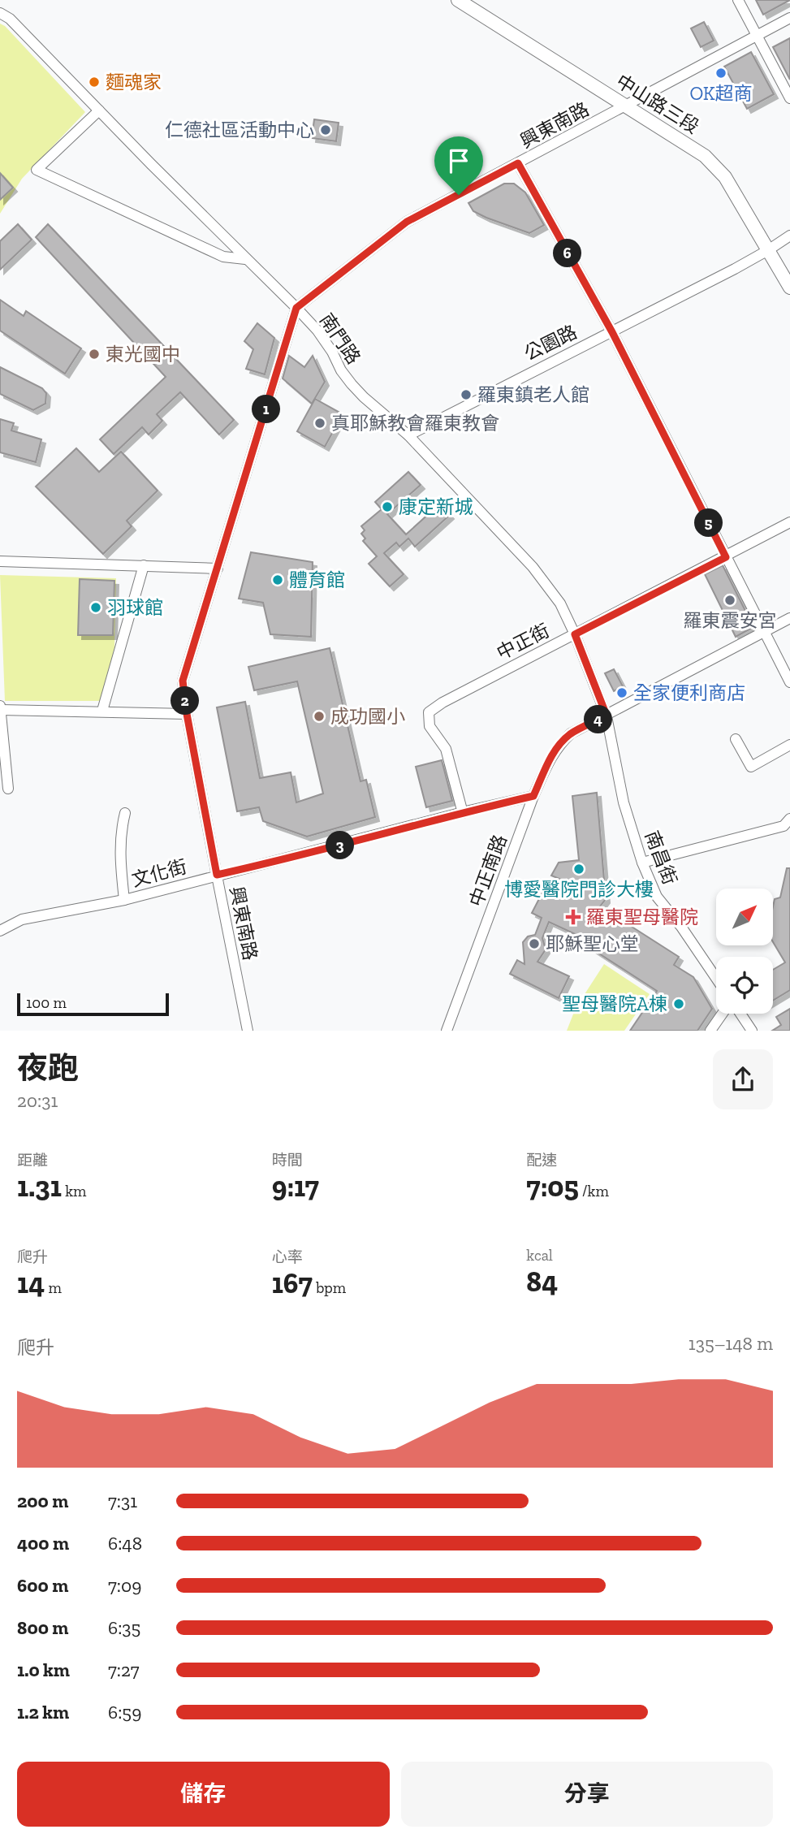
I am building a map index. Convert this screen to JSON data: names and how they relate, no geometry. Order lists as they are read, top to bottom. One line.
{"streets":{"main road":["中山路三段"],"street":["興東南路","南門路","公園路","中正街","南昌街","中正南路","文化街"]},"crossings":[["中山路三段","興東南路"],["中山路三段","公園路"],["興東南路","南門路"],["興東南路","文化街"],["南門路","公園路"],["南門路","中正街"],["南門路","南昌街"],["南門路","中正南路"],["中正街","文化街"],["南昌街","中正南路"],["中正南路","文化街"]],"places":{"other":["OK超商","麵魂家","仁德社區活動中心","東光國中","羅東鎮老人館","真耶穌教會羅東教會","康定新城","體育館","羅東震安宮","羽球館","全家便利商店","成功國小","博愛醫院門診大樓","耶穌聖心堂","聖母醫院A棟"],"health":["羅東聖母醫院"]},"scale_bar":"100 m","north":"top right","page":{"pins":["6","1","5","2","4","3"],"scale":"100 m","heading":["夜跑","20:31"],"stats":[["距離","1.31 km"],["時間","9:17"],["配速","7:05 /km"],["爬升","14 m"],["心率","167 bpm"],["kcal","84"]],"chart":["爬升","135–148 m"],"list":[{"name":"200 m","note":"7:31"},{"name":"400 m","note":"6:48"},{"name":"600 m","note":"7:09"},{"name":"800 m","note":"6:35"},{"name":"1.0 km","note":"7:27"},{"name":"1.2 km","note":"6:59"}],"buttons":["儲存","分享"]}}
